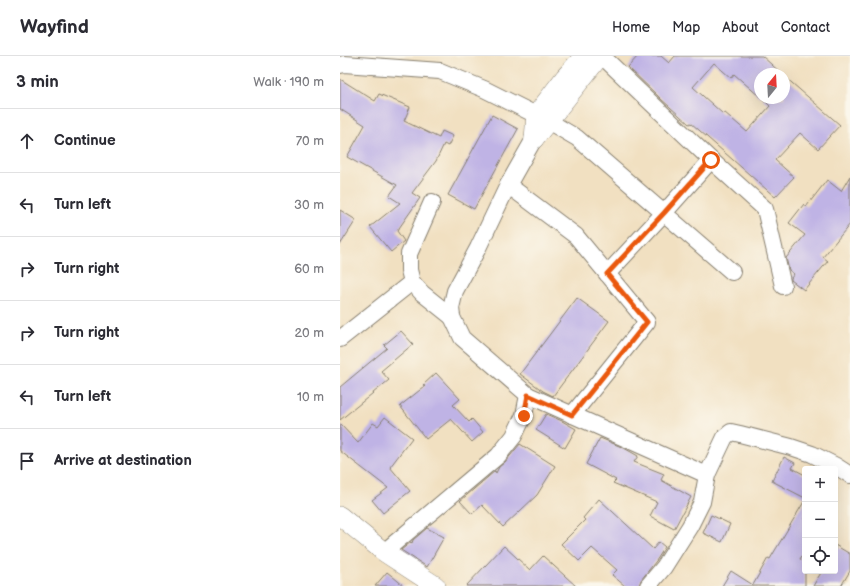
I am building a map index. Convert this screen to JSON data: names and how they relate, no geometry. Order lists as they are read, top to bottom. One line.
{"north":"top","page":{"header":"Wayfind","nav":["Home","Map","About","Contact"],"heading":["3 min","Walk · 190 m"],"list":[["Continue","70 m"],["Turn left","30 m"],["Turn right","60 m"],["Turn right","20 m"],["Turn left","10 m"],"Arrive at destination"],"map_buttons":["+","−"]}}
